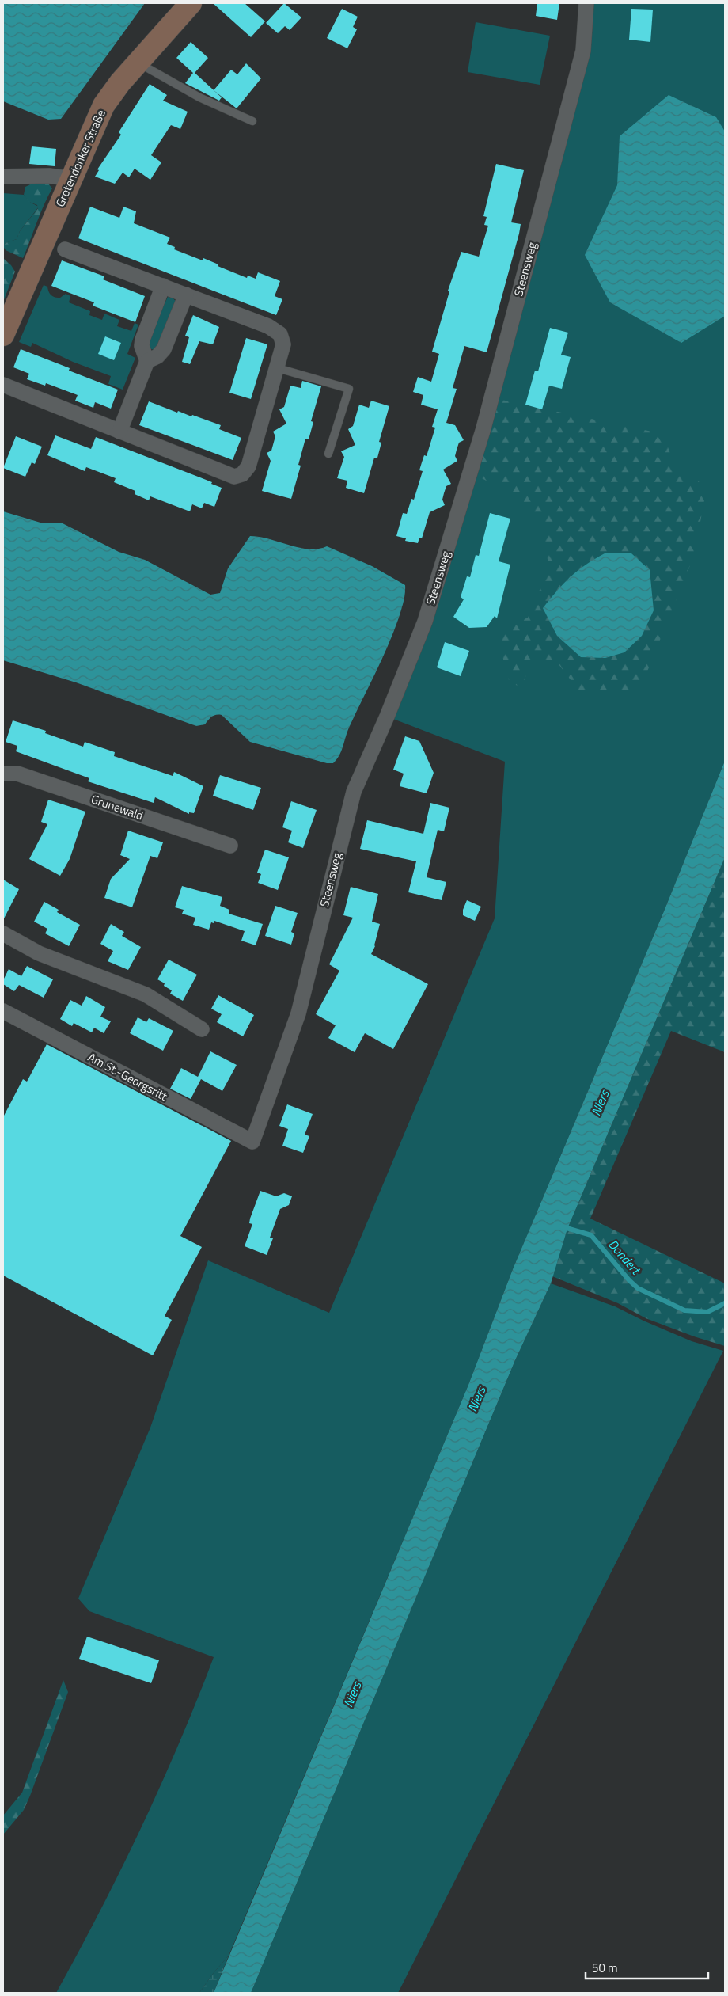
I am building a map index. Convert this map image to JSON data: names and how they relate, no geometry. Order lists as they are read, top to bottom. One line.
{"streets":{"main road":["Grotendonker Straße"],"street":["Steensweg","Grunewald","Am St.-Georgsritt"]},"crossings":[["Steensweg","Am St.-Georgsritt"]],"water":["Niers","Dondert"],"scale_bar":"50 m"}
